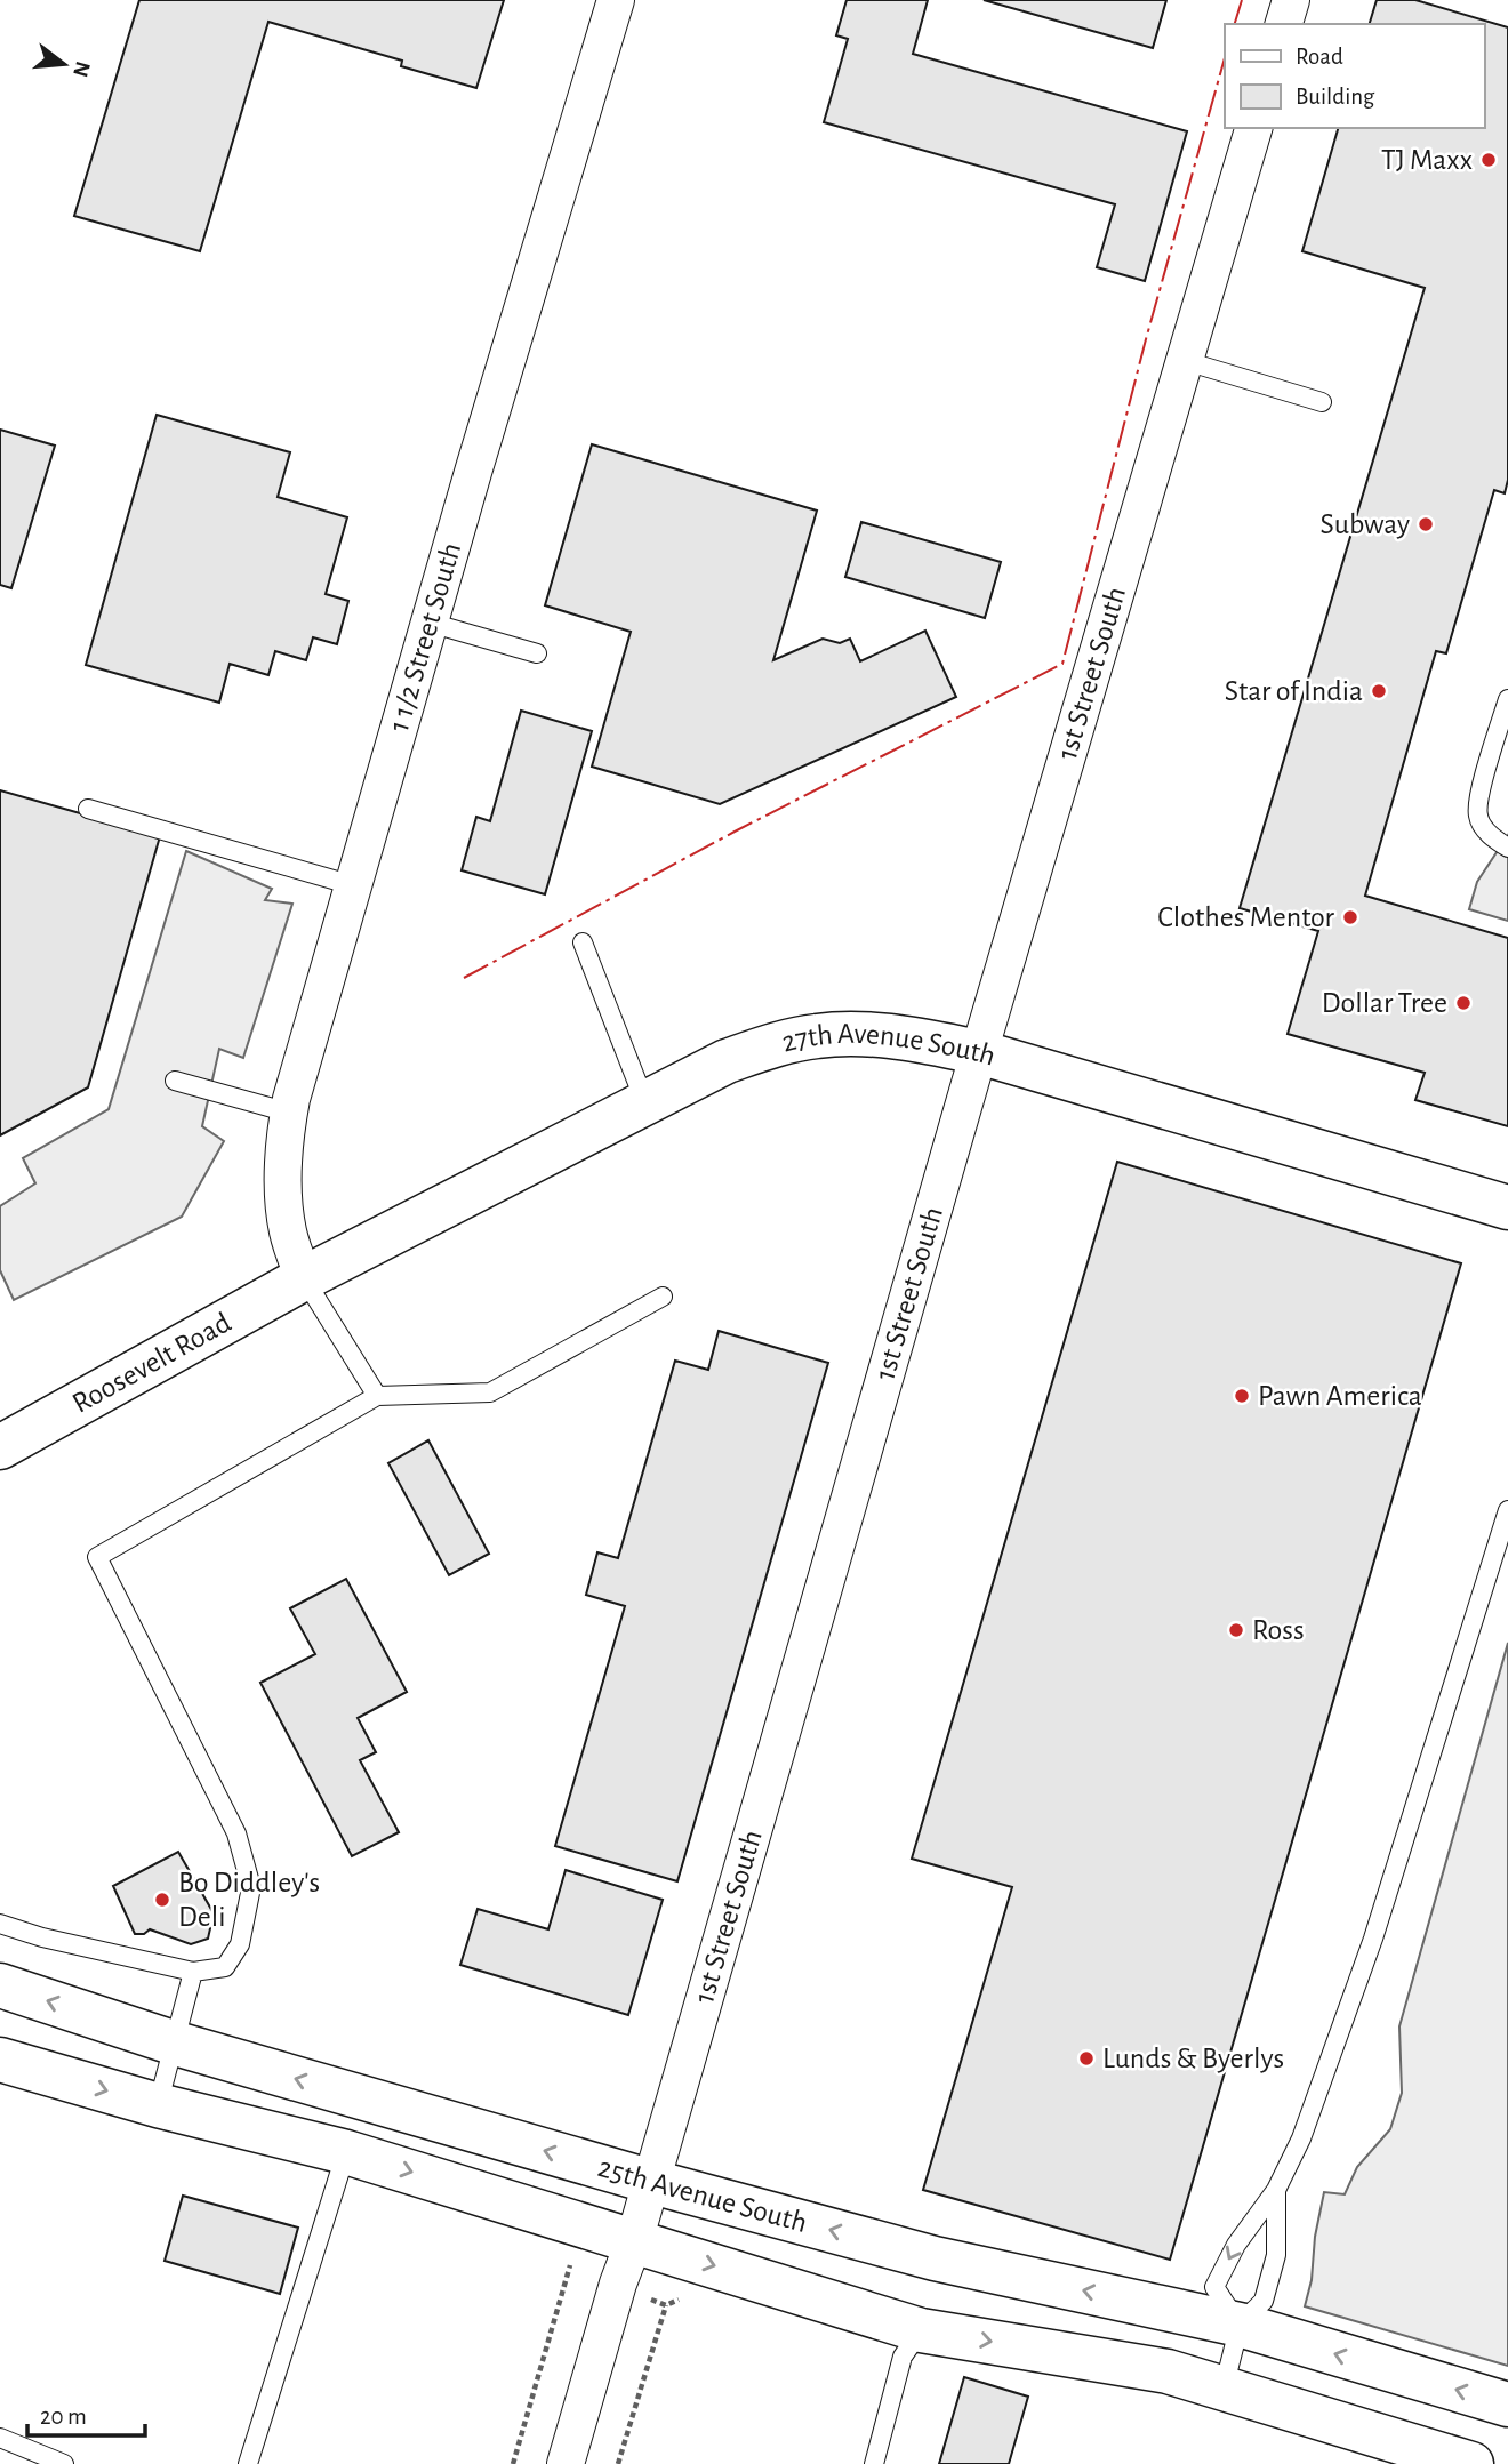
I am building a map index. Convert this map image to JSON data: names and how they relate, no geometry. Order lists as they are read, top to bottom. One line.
{"streets":{"street":["1 1/2 Street South","1st Street South","27th Avenue South","Roosevelt Road","25th Avenue South"]},"crossings":[["1 1/2 Street South","27th Avenue South"],["1 1/2 Street South","Roosevelt Road"],["1st Street South","27th Avenue South"],["1st Street South","25th Avenue South"],["27th Avenue South","Roosevelt Road"]],"places":["TJ Maxx","Subway","Star of India","Clothes Mentor","Dollar Tree","Pawn America","Ross","Bo Diddley's Deli","Lunds & Byerlys"],"legend":["Road","Building"],"scale_bar":"20 m","north":"right"}
